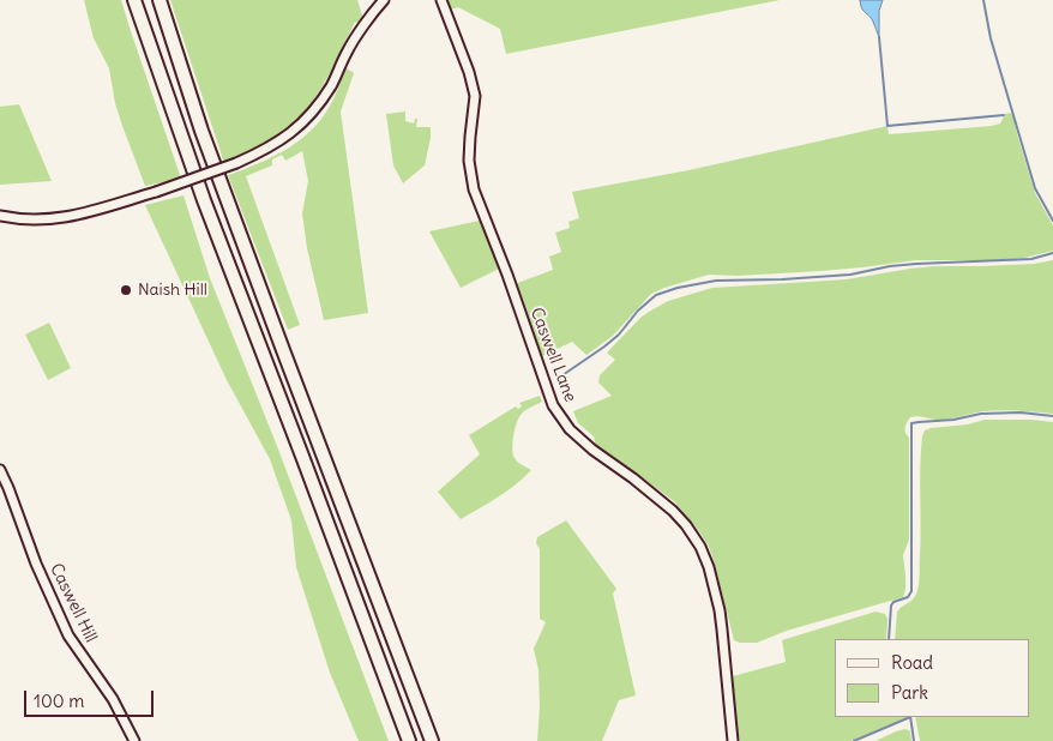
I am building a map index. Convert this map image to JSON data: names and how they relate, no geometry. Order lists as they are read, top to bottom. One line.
{"streets":{"street":["Caswell Lane","Caswell Hill"]},"places":["Naish Hill"],"legend":["Road","Park"],"scale_bar":"100 m"}
